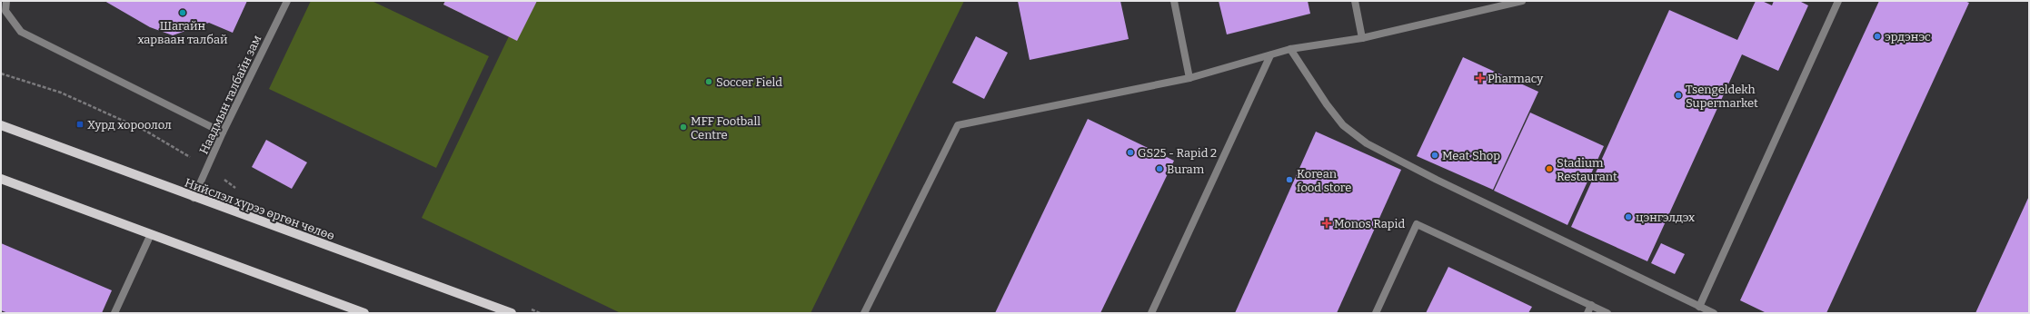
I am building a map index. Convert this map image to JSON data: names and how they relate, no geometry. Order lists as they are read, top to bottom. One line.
{"streets":{"main road":["Нийслэл хүрээ өргөн чөлөө"],"street":["Наадмын талбайн зам"]},"crossings":[["Наадмын талбайн зам","Нийслэл хүрээ өргөн чөлөө"]],"places":{"other":["Шагайн харваан талбай","эрдэнэс","Soccer Field","Tsengeldekh Supermarket","MFF Football Centre","GS25 - Rapid 2","Meat Shop","Buram","Stadium Restaurant","Korean food store","цэнгэлдэх"],"health":["Pharmacy","Monos Rapid"],"transit":["Хурд хороолол"]}}
